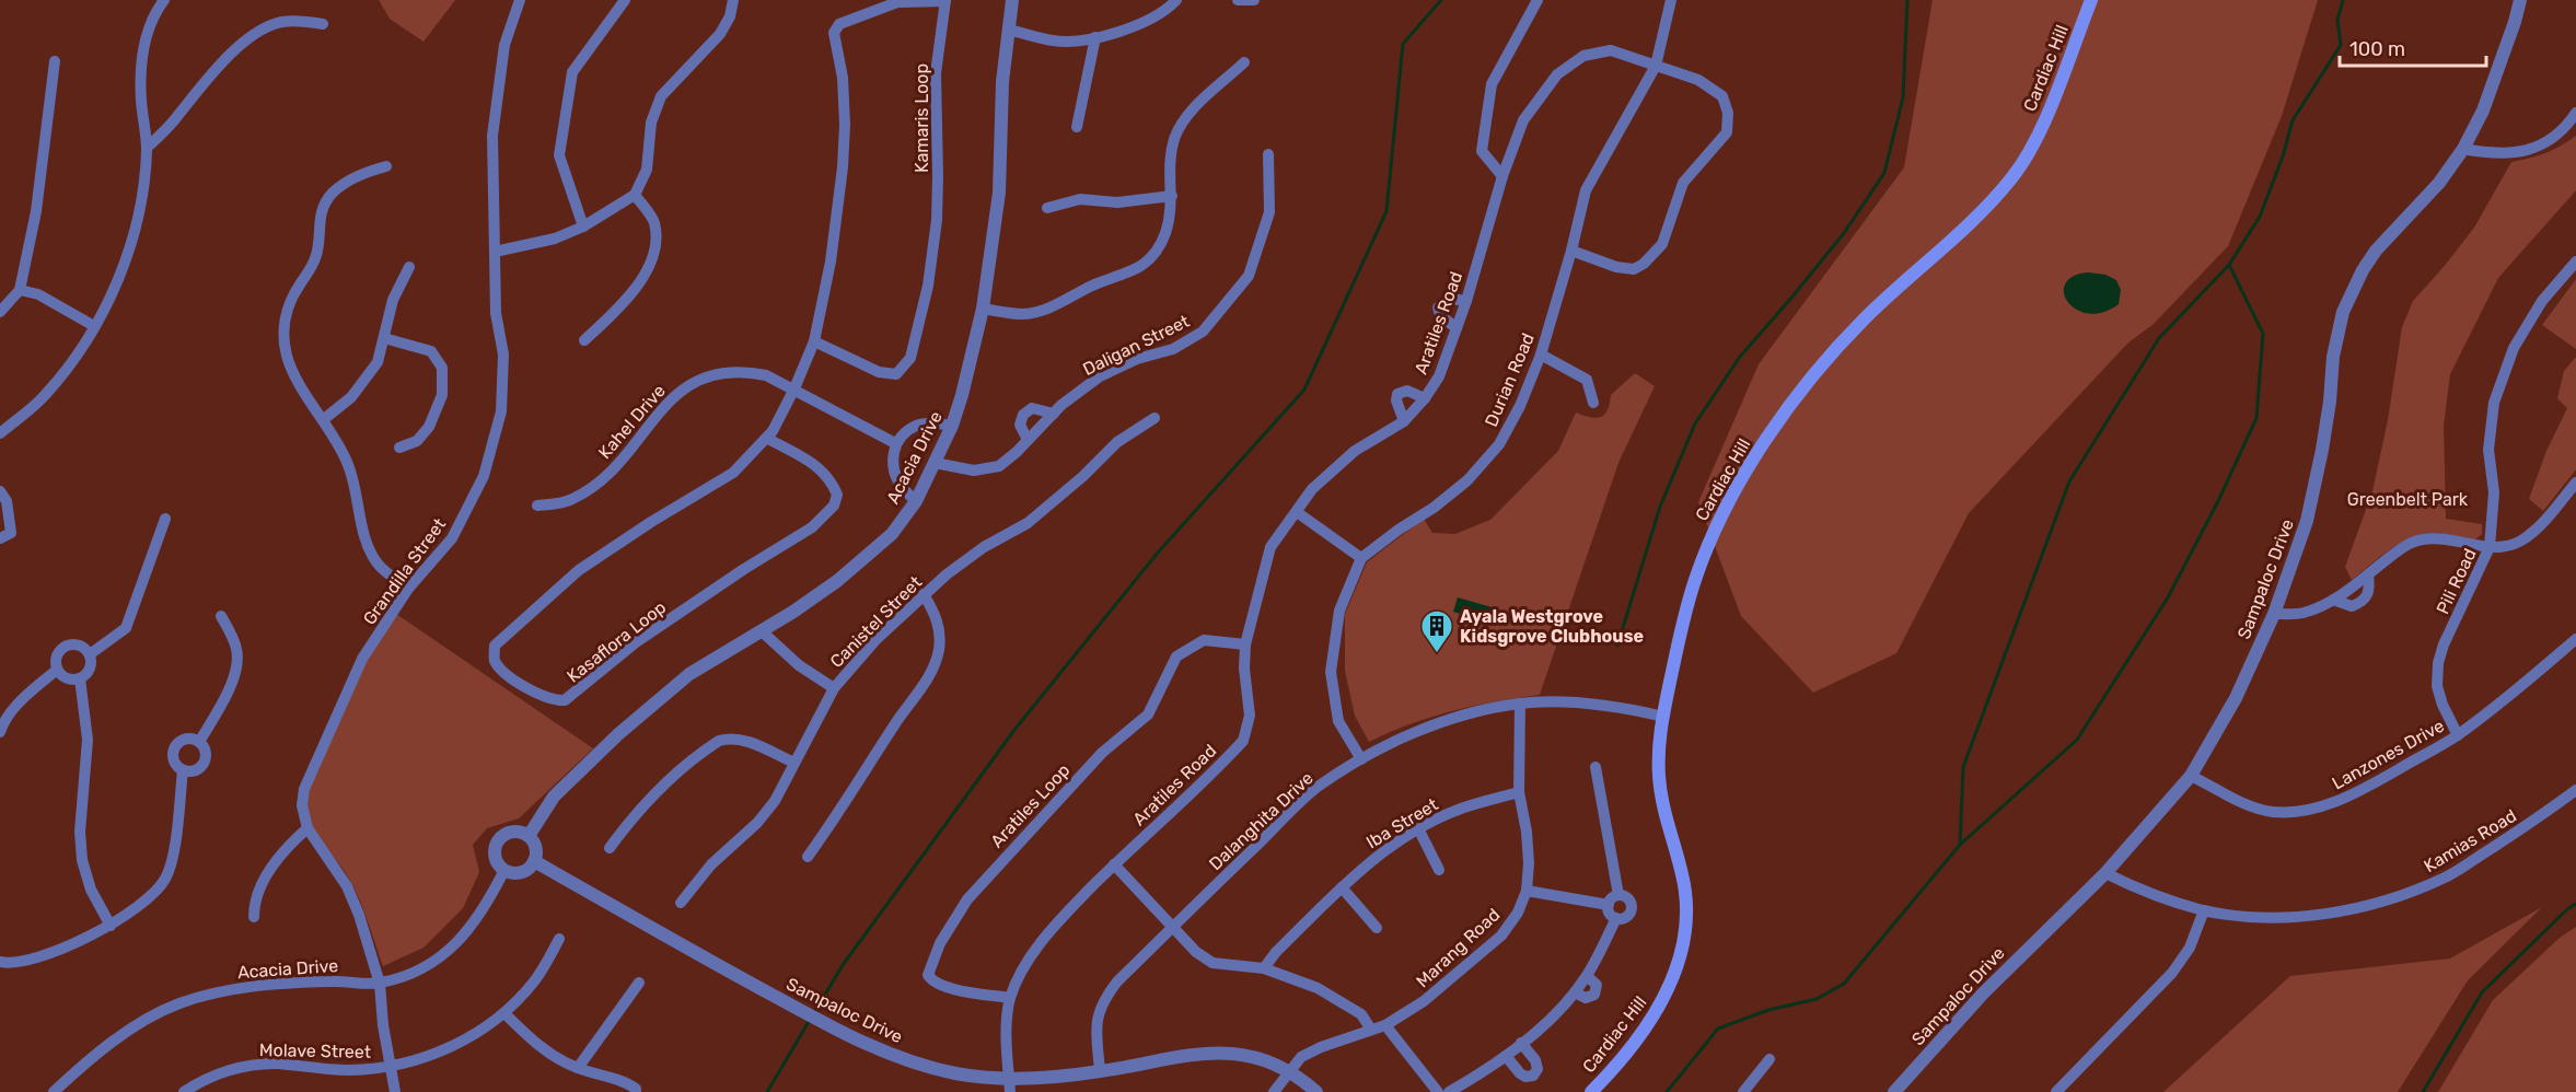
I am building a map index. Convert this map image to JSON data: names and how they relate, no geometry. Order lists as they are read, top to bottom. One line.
{"streets":{"main road":["Cardiac Hill"],"street":["Kamaris Loop","Aratiles Road","Daligan Street","Durian Road","Kahel Drive","Acacia Drive","Grandilla Street","Sampaloc Drive","Pili Road","Canistel Street","Kasaflora Loop","Lanzones Drive","Aratiles Loop","Dalanghita Drive","Iba Street","Kamias Road","Marang Road","Molave Street"]},"crossings":[["Cardiac Hill","Dalanghita Drive"],["Kamaris Loop","Kahel Drive"],["Kamaris Loop","Kasaflora Loop"],["Aratiles Road","Durian Road"],["Aratiles Road","Sampaloc Drive"],["Aratiles Road","Aratiles Loop"],["Daligan Street","Acacia Drive"],["Durian Road","Dalanghita Drive"],["Kahel Drive","Kasaflora Loop"],["Acacia Drive","Grandilla Street"],["Acacia Drive","Sampaloc Drive"],["Grandilla Street","Molave Street"],["Sampaloc Drive","Lanzones Drive"],["Sampaloc Drive","Dalanghita Drive"],["Sampaloc Drive","Kamias Road"],["Sampaloc Drive","Marang Road"],["Pili Road","Lanzones Drive"],["Dalanghita Drive","Marang Road"],["Iba Street","Marang Road"]],"parks":["Greenbelt Park"],"places":{"building":["Ayala Westgrove Kidsgrove Clubhouse"]},"scale_bar":"100 m"}
